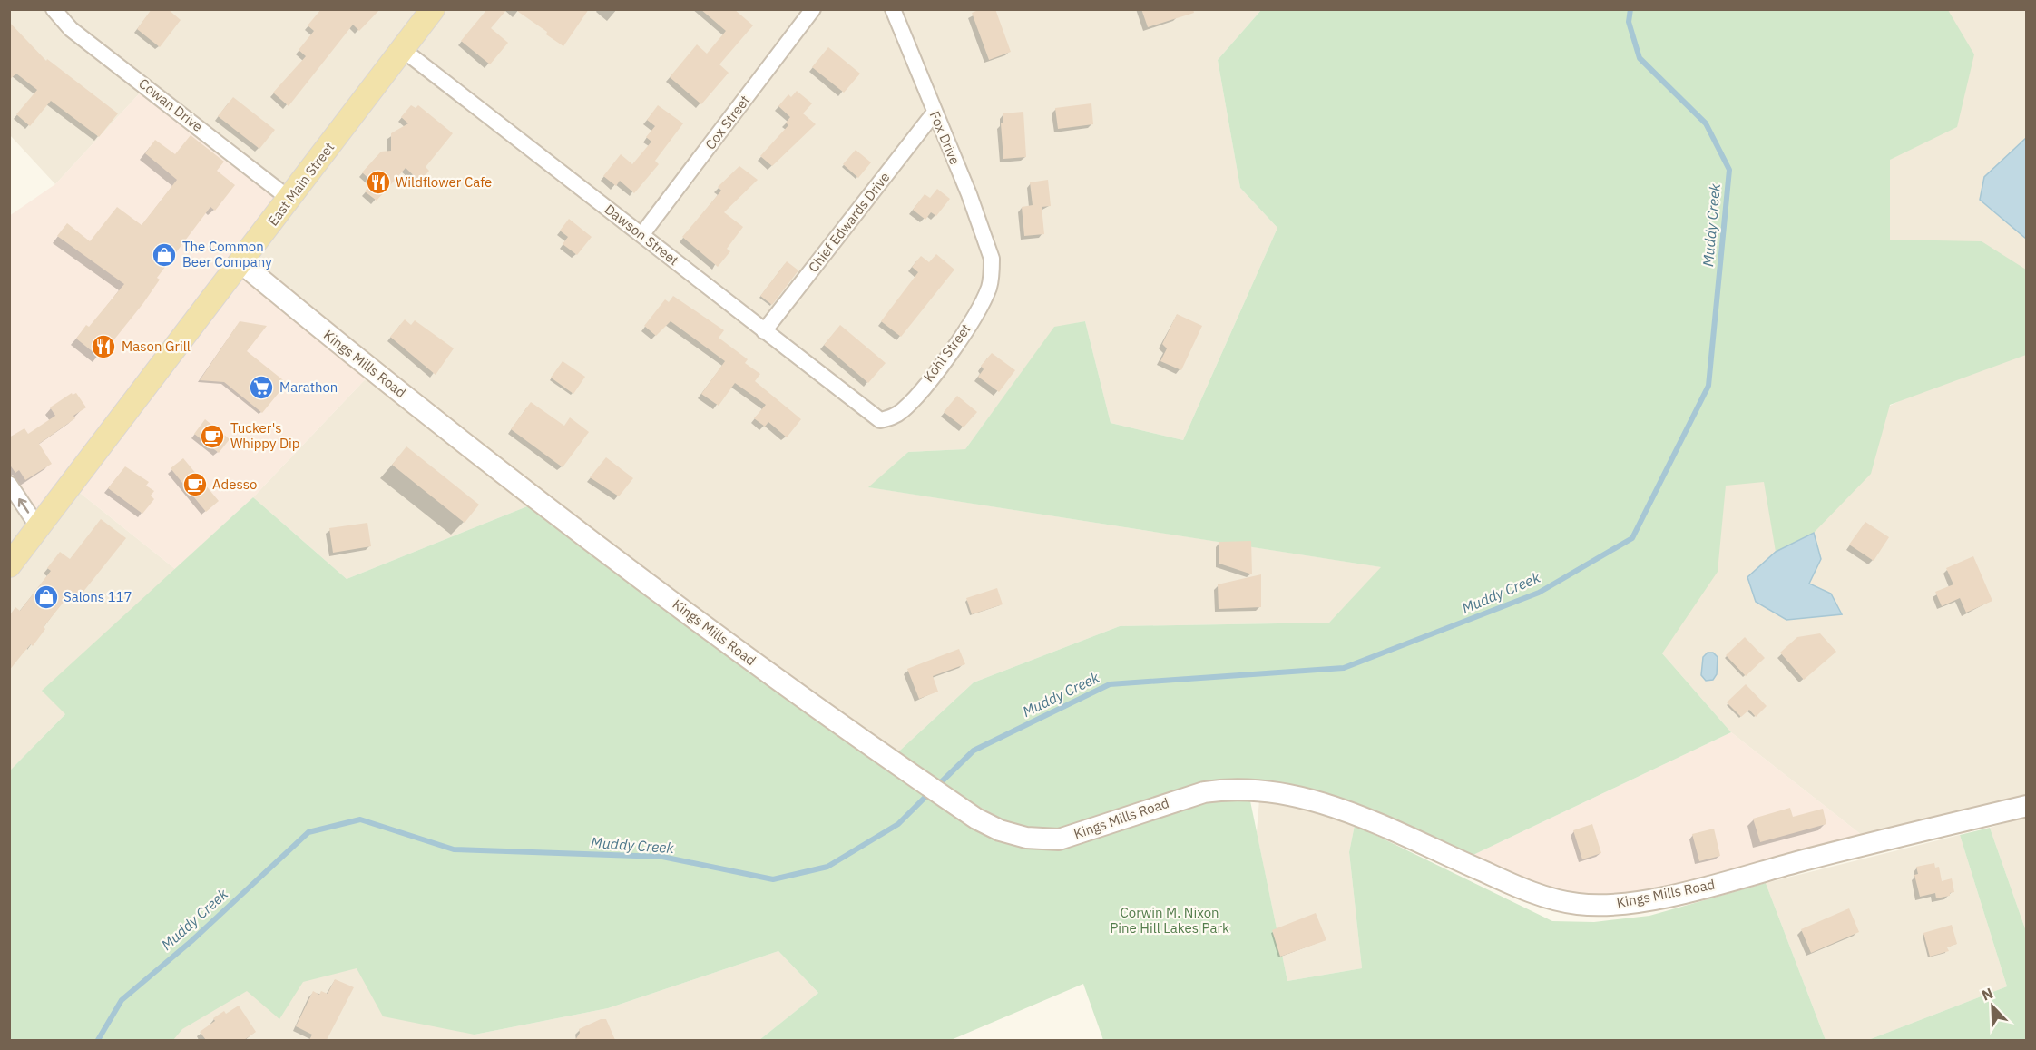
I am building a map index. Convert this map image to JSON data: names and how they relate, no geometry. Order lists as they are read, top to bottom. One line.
{"streets":{"main road":["East Main Street"],"street":["Cowan Drive","Cox Street","Fox Drive","Chief Edwards Drive","Dawson Street","Kohl Street","Kings Mills Road"]},"crossings":[["Cowan Drive","East Main Street"],["Cox Street","Dawson Street"],["Fox Drive","Chief Edwards Drive"],["Fox Drive","Kohl Street"],["East Main Street","Dawson Street"],["East Main Street","Kings Mills Road"],["Chief Edwards Drive","Dawson Street"],["Dawson Street","Kohl Street"]],"water":["Muddy Creek"],"parks":["Corwin M. Nixon Pine Hill Lakes Park"],"places":{"restaurant":["Wildflower Cafe","Mason Grill"],"shop":["The Common Beer Company","Salons 117"],"supermarket":["Marathon"],"cafe":["Tucker's Whippy Dip","Adesso"]},"north":"top left"}
